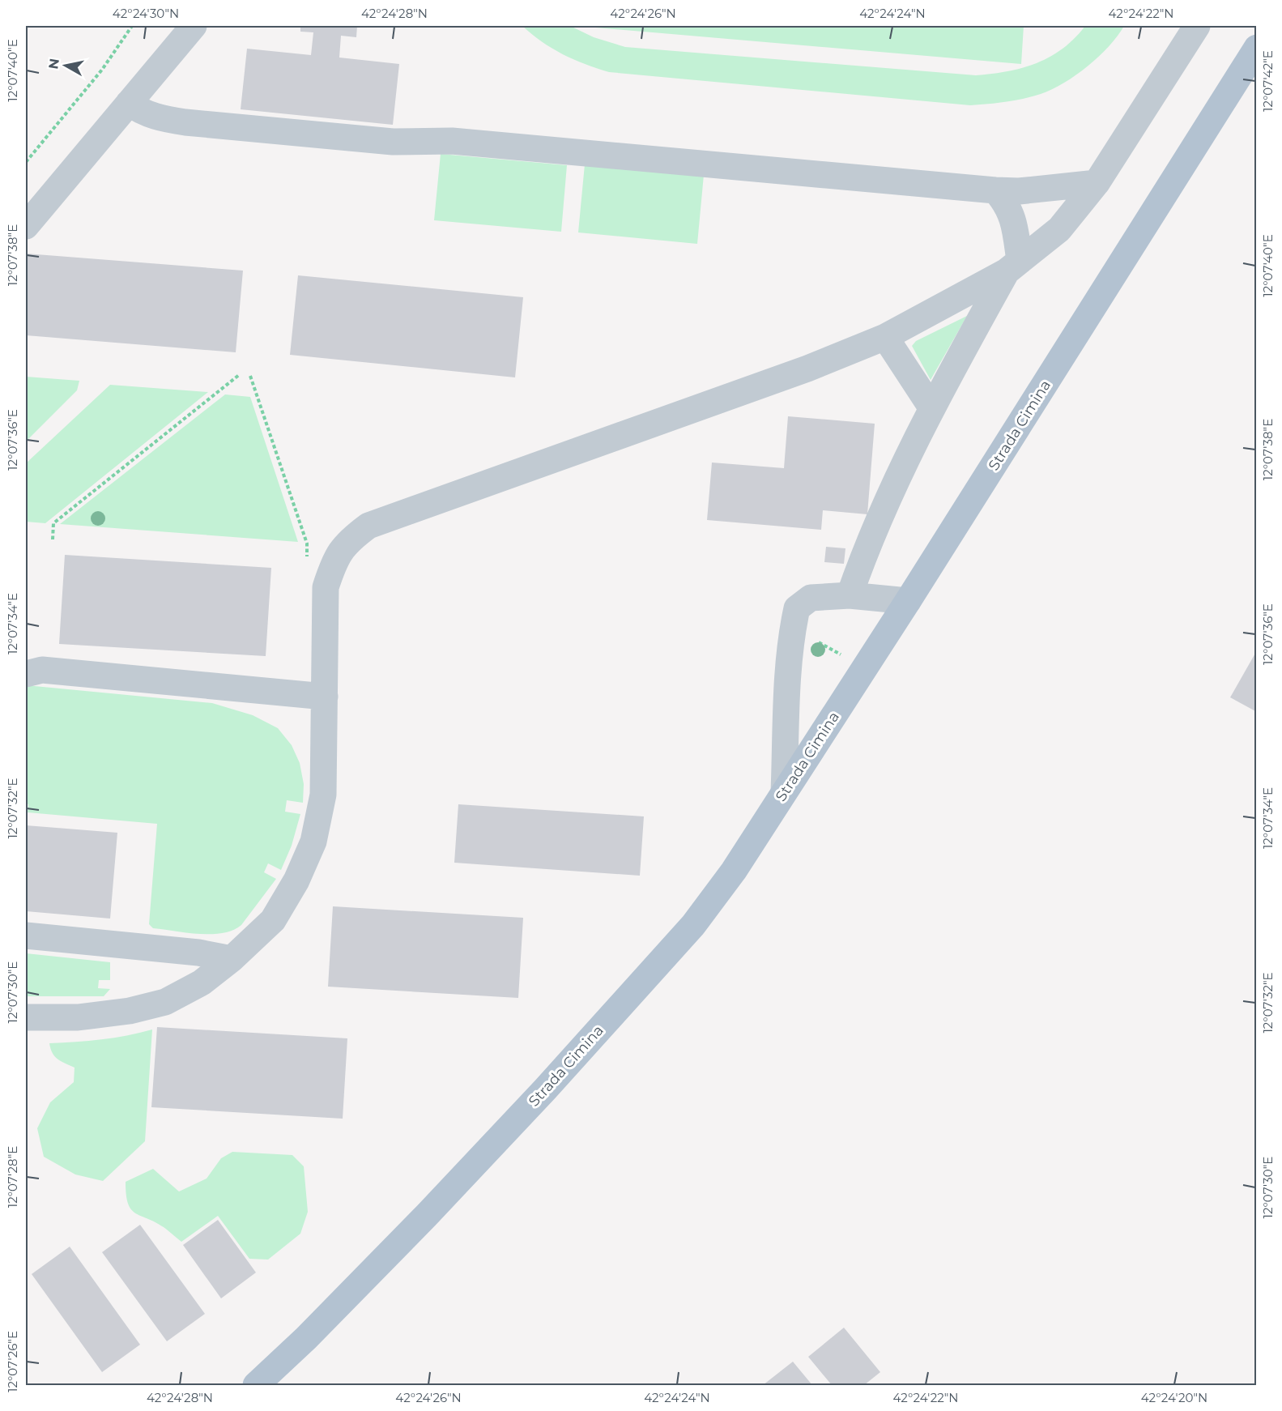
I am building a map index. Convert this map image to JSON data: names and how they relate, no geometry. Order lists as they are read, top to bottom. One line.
{"streets":{"main road":["Strada Cimina"]},"north":"left","coordinates":["42°24'30\"N","42°24'28\"N","42°24'26\"N","42°24'24\"N","42°24'22\"N","12°07'40\"E","12°07'42\"E","12°07'38\"E","12°07'36\"E","12°07'34\"E","12°07'32\"E","12°07'30\"E","12°07'28\"E","12°07'26\"E","42°24'20\"N"]}
